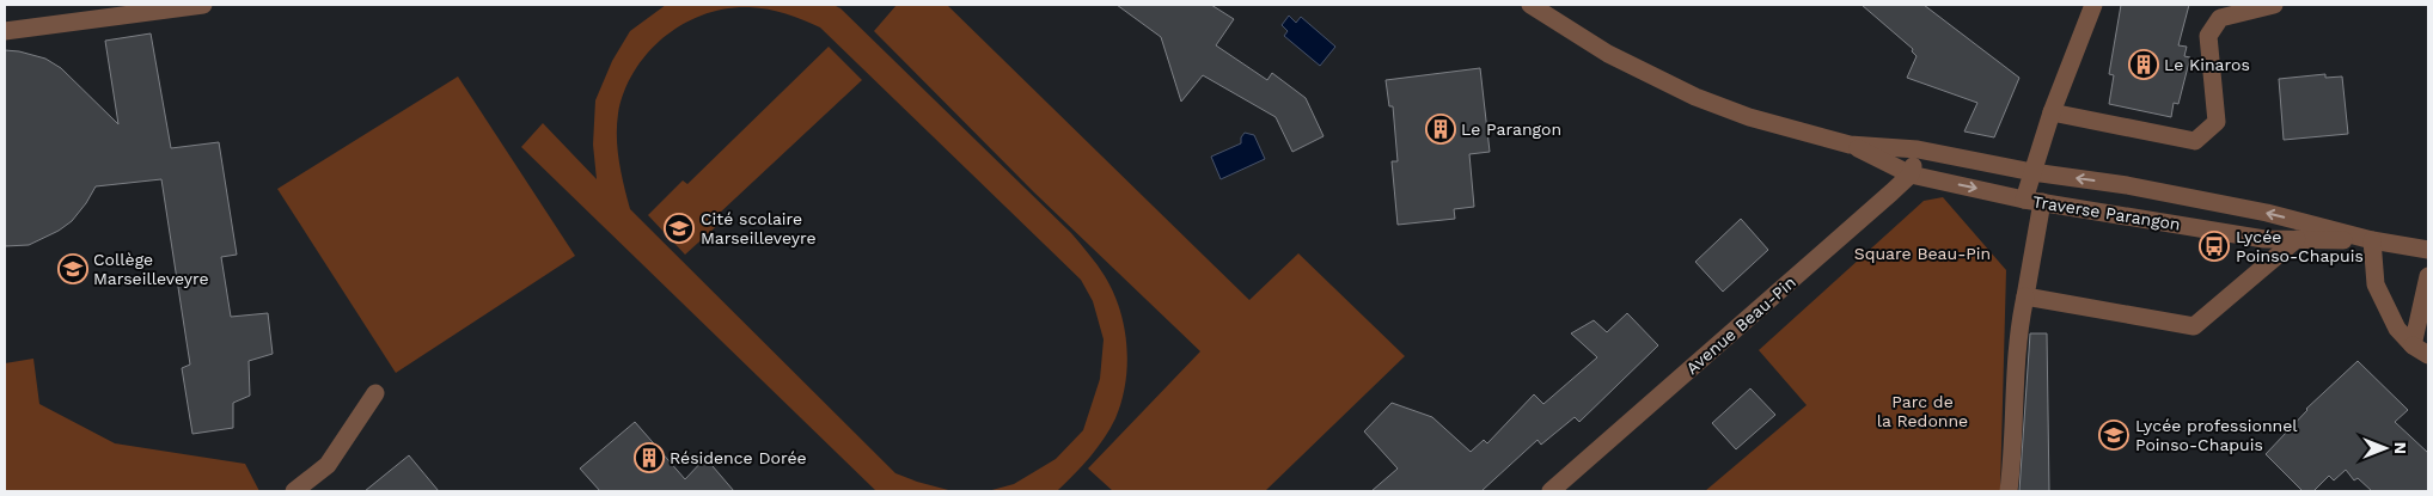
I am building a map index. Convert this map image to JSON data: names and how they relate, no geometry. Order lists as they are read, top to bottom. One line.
{"streets":{"street":["Traverse Parangon","Avenue Beau-Pin"]},"crossings":[["Traverse Parangon","Avenue Beau-Pin"]],"parks":["Square Beau-Pin","Parc de la Redonne"],"places":{"building":["Le Kinaros","Le Parangon","Résidence Dorée"],"school or university":["Cité scolaire Marseilleveyre","Collège Marseilleveyre","Lycée professionnel Poinso-Chapuis"],"bus stop":["Lycée Poinso-Chapuis"]},"north":"right"}
